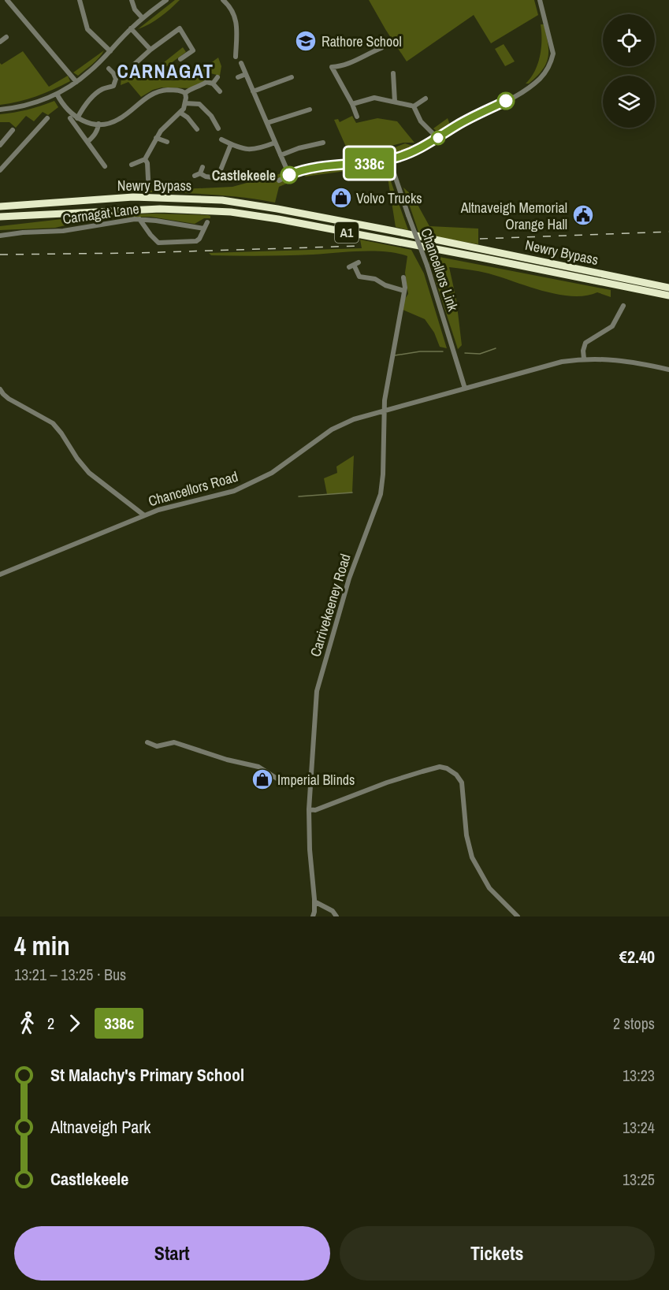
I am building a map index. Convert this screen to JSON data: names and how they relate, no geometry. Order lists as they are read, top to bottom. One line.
{"streets":{"highway":["Newry Bypass","A1"],"street":["Carnagat Lane","Chancellors Link","Chancellors Road","Carrivekeeney Road"]},"crossings":[["Chancellors Link","Chancellors Road"],["Chancellors Road","Carrivekeeney Road"]],"districts":["CARNAGAT"],"places":{"school or university":["Rathore School"],"other":["Castlekeele"],"shop":["Volvo Trucks","Imperial Blinds"],"public building":["Altnaveigh Memorial Orange Hall"]},"lines":["bus line 338c"],"page":{"on_map":"338c","heading":["4 min","13:21 – 13:25 · Bus","€2.40"],"legs":["2","338c","2 stops"],"list":[{"name":"St Malachy's Primary School","value":"13:23"},{"name":"Altnaveigh Park","value":"13:24"},{"name":"Castlekeele","value":"13:25"}],"buttons":["Start","Tickets"]}}
